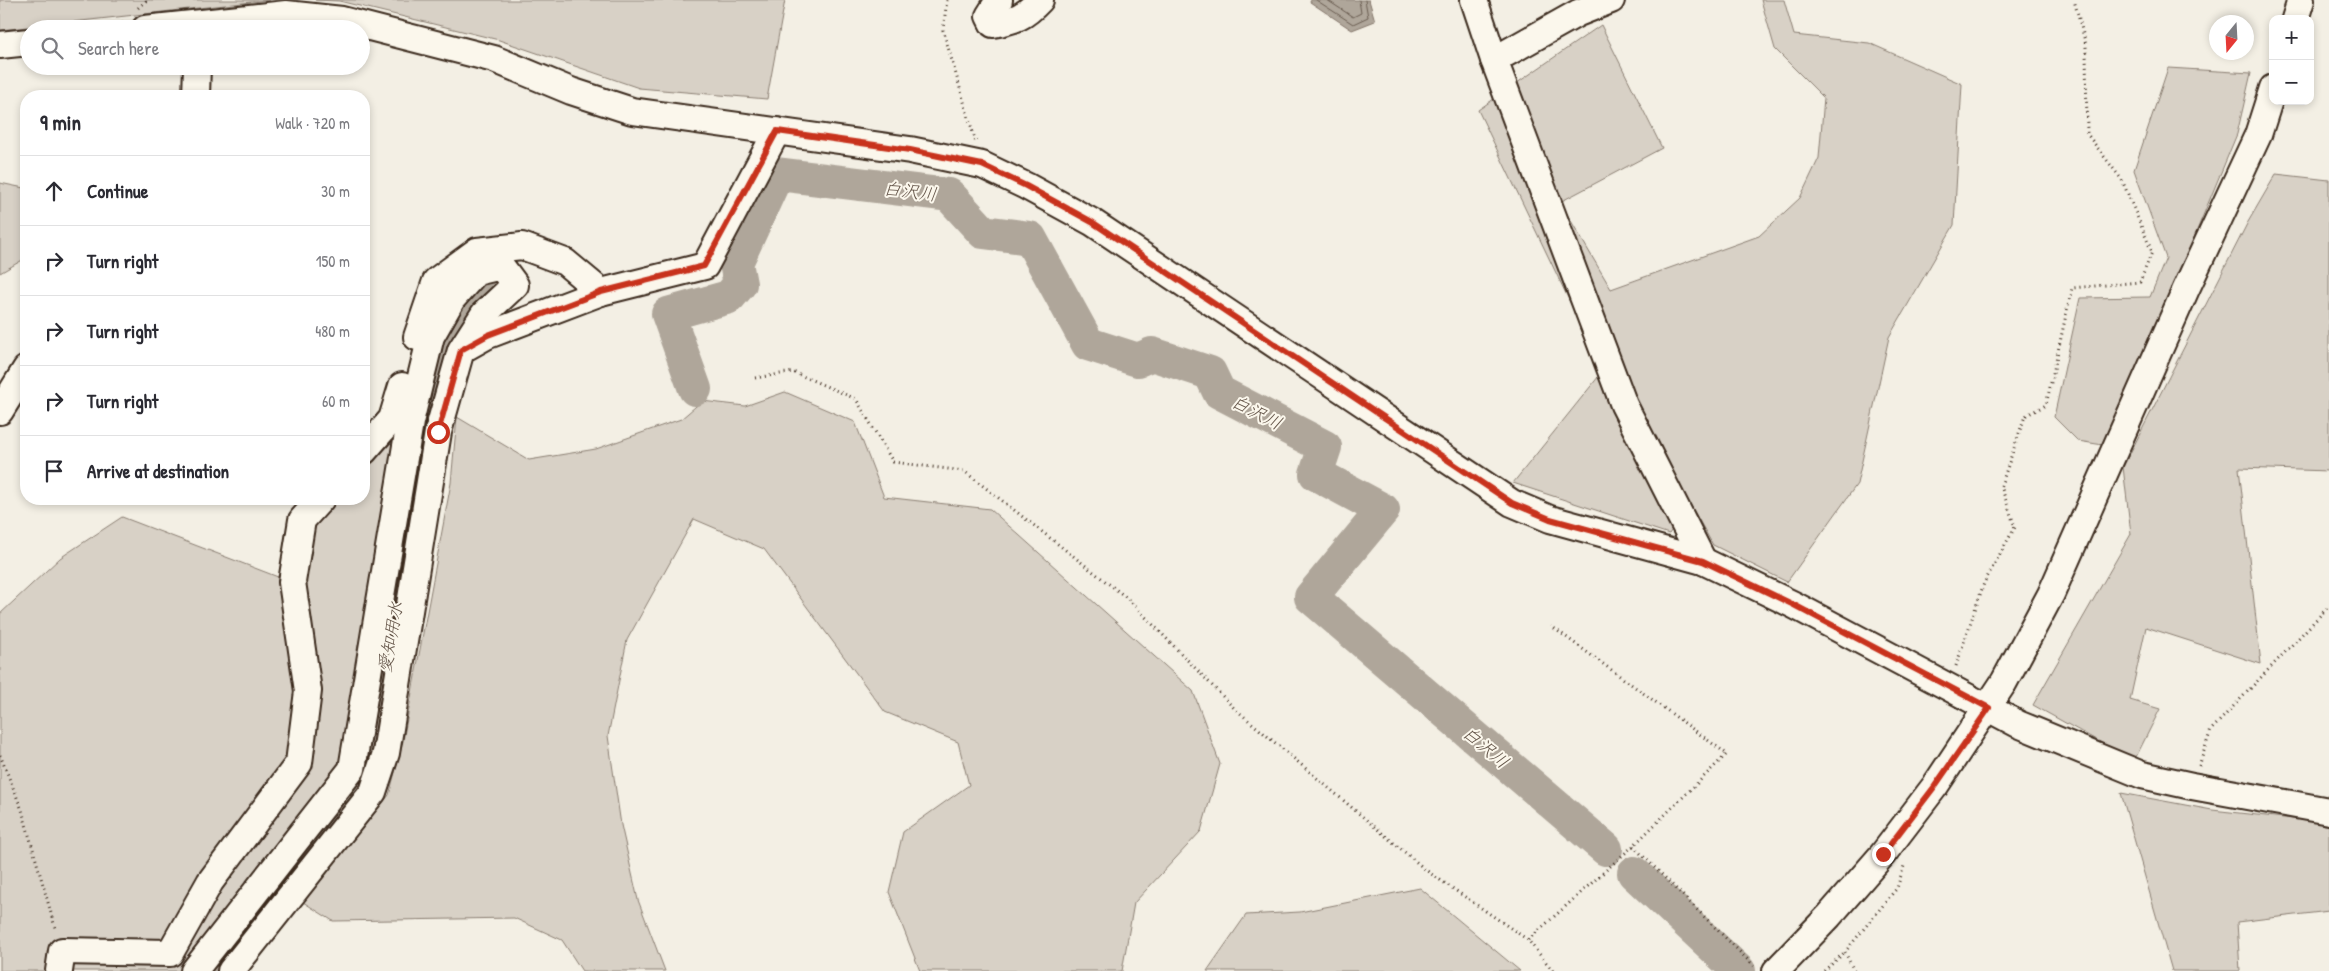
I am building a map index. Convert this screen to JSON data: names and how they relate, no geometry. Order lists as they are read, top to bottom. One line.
{"water":["白沢川","愛知用水"],"north":"bottom","page":{"map_buttons":["+","−"],"search":"Search here","heading":["9 min","Walk · 720 m"],"list":[["Continue","30 m"],["Turn right","150 m"],["Turn right","480 m"],["Turn right","60 m"],"Arrive at destination"]}}
